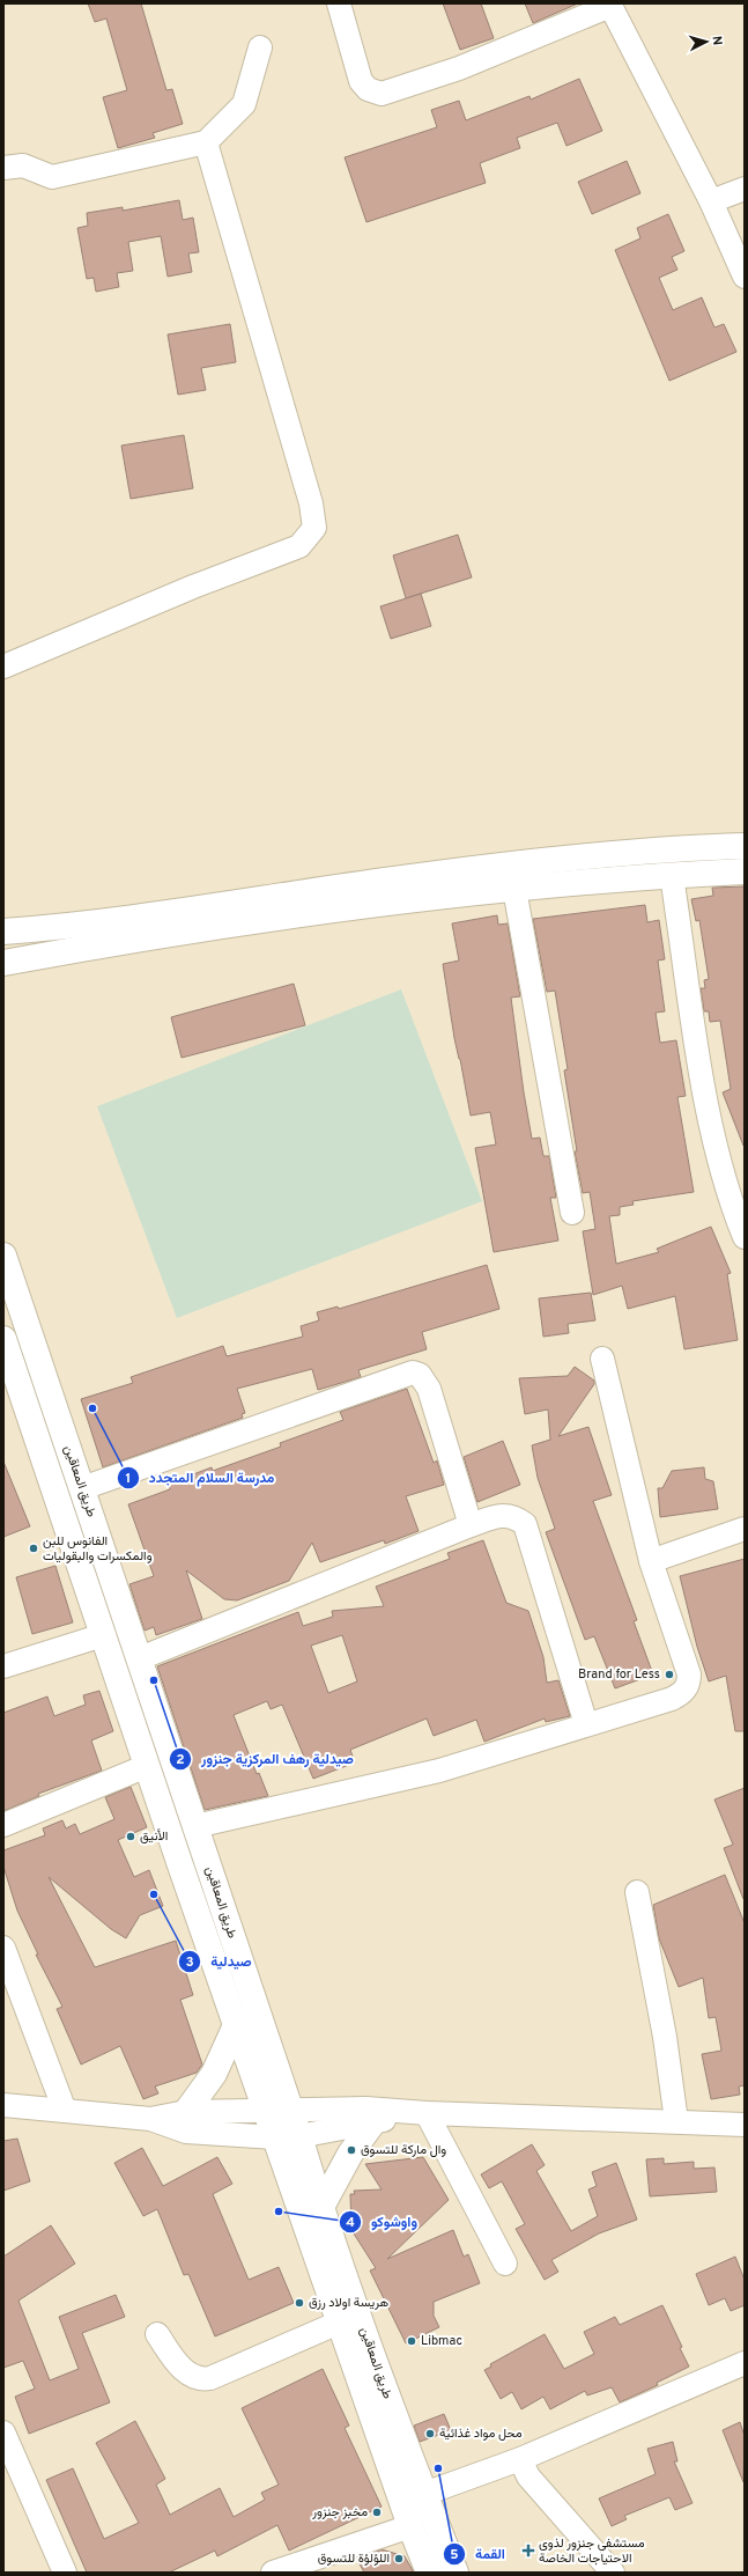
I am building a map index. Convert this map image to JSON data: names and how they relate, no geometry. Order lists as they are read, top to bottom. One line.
{"streets":{"street":["طريق المعاقين"]},"places":{"other":["مدرسة السلام المتجدد","الفانوس للبن والمكسرات والبقوليات","Brand for Less","صيدلية رهف المركزية جنزور","الأنيق","صيدلية","وال ماركة للتسوق","واوشوكو","هريسة اولاد رزق","Libmac","محل مواد غذائية","القمة","مخبز جنزور","اللؤلؤة للتسوق"],"health":["مستشفي جنزور لذوي الاحتياجات الخاصة"]},"north":"right"}
